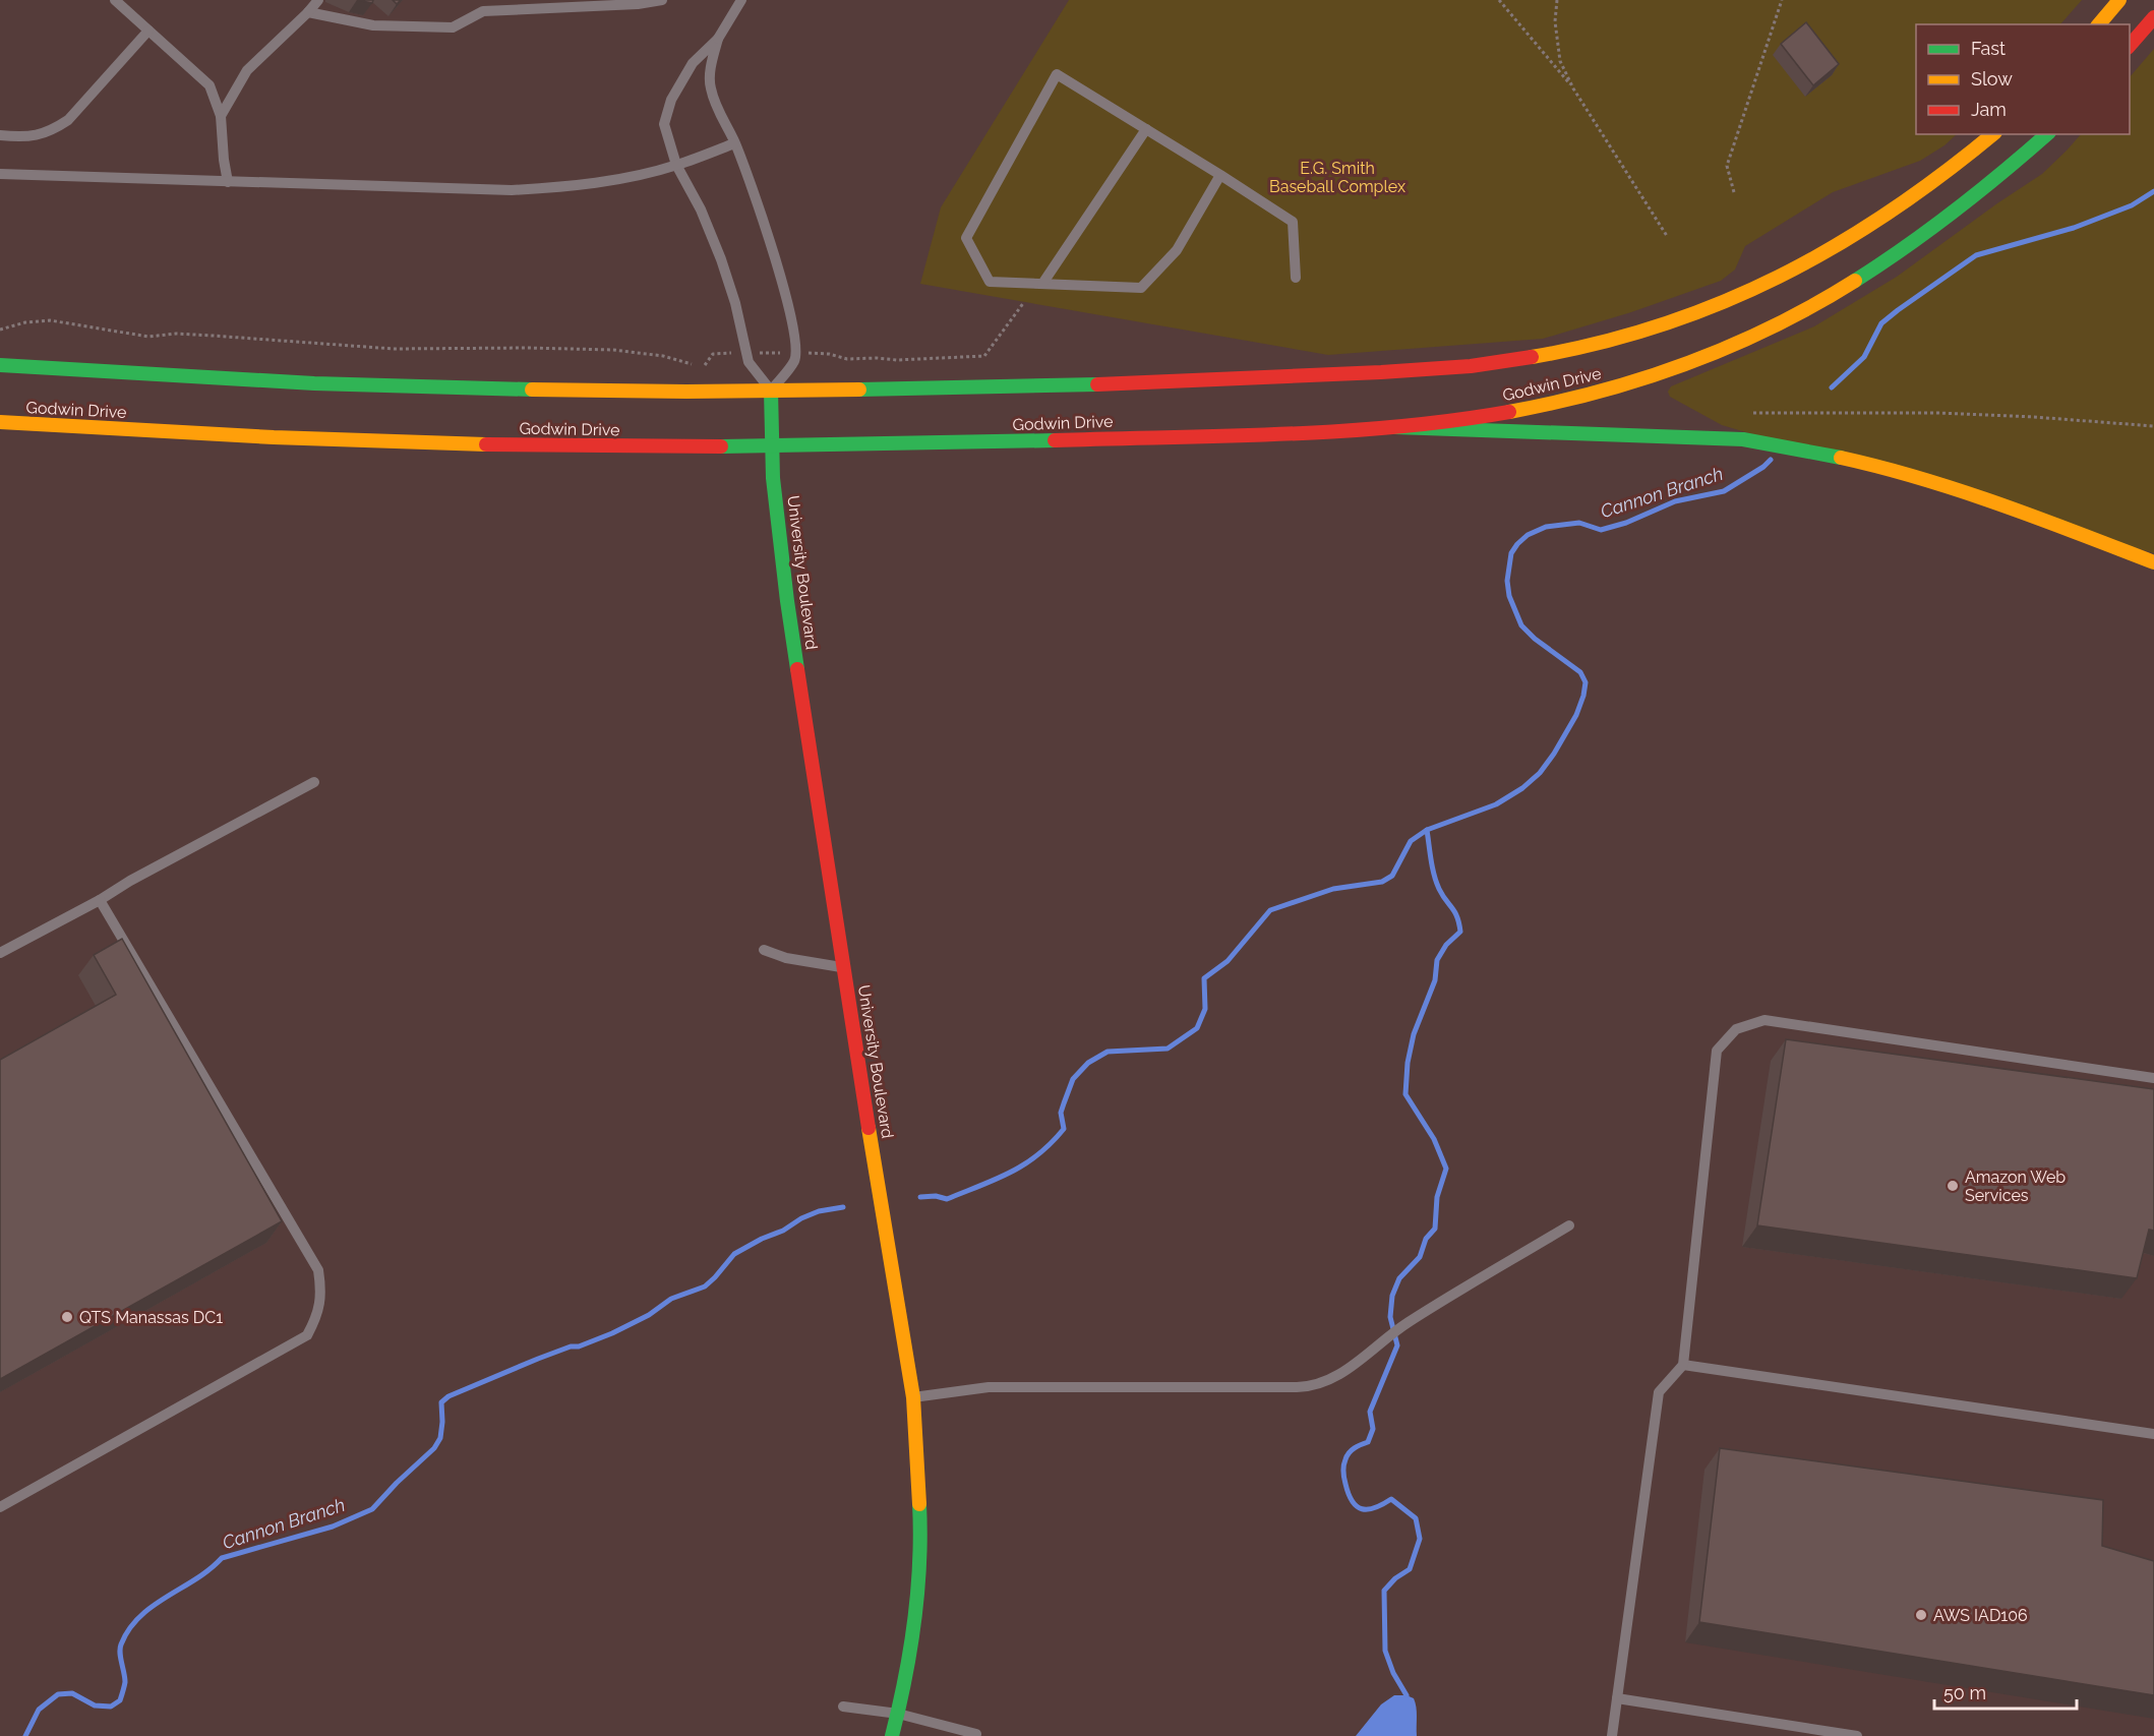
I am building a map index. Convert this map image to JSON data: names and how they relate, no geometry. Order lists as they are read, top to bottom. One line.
{"streets":{"main road":["Godwin Drive","University Boulevard"]},"crossings":[["Godwin Drive","University Boulevard"]],"water":["Cannon Branch"],"parks":["E.G. Smith Baseball Complex"],"places":["Amazon Web Services","QTS Manassas DC1","AWS IAD106"],"legend":["Fast","Slow","Jam"],"scale_bar":"50 m"}
